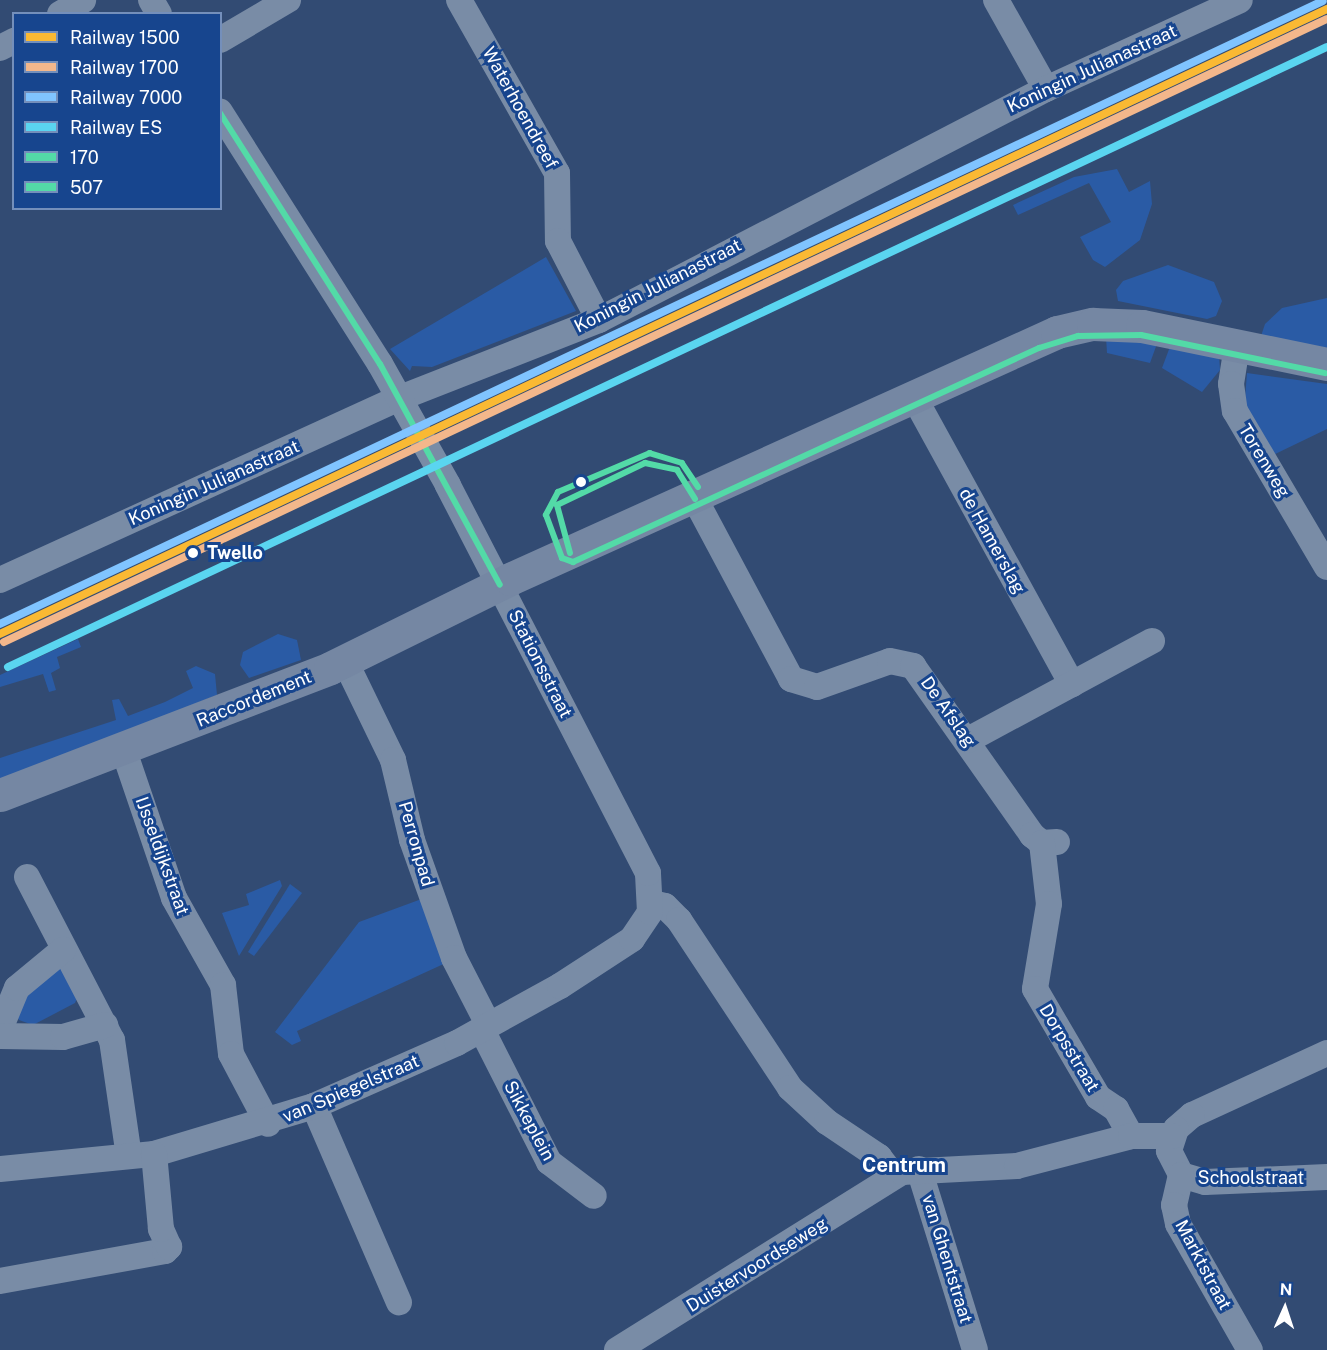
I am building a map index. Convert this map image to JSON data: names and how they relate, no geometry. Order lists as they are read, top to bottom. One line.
{"streets":{"street":["Koningin Julianastraat","Waterhoendreef","Torenweg","de Hamerslag","Stationsstraat","Raccordement","De Afslag","Perronpad","IJsseldijkstraat","Dorpsstraat","van Spiegelstraat","Sikkeplein","Schoolstraat","van Ghentstraat","Duistervoordseweg","Marktstraat"]},"crossings":[["Koningin Julianastraat","Waterhoendreef"],["Koningin Julianastraat","Stationsstraat"],["Torenweg","Raccordement"],["de Hamerslag","Raccordement"],["Stationsstraat","Raccordement"],["Stationsstraat","van Spiegelstraat"],["Raccordement","De Afslag"],["Raccordement","Perronpad"],["Raccordement","IJsseldijkstraat"],["De Afslag","Dorpsstraat"],["Perronpad","van Spiegelstraat"],["Perronpad","Sikkeplein"],["IJsseldijkstraat","van Spiegelstraat"],["van Spiegelstraat","Sikkeplein"],["Schoolstraat","Marktstraat"]],"districts":["Centrum"],"places":["Twello"],"lines":["rail line 7000","rail line 1500","rail line 1700","rail line ES","transit line 170","transit line 507"],"legend":["Railway 1500","Railway 1700","Railway 7000","Railway ES","170","507"],"north":"top"}
